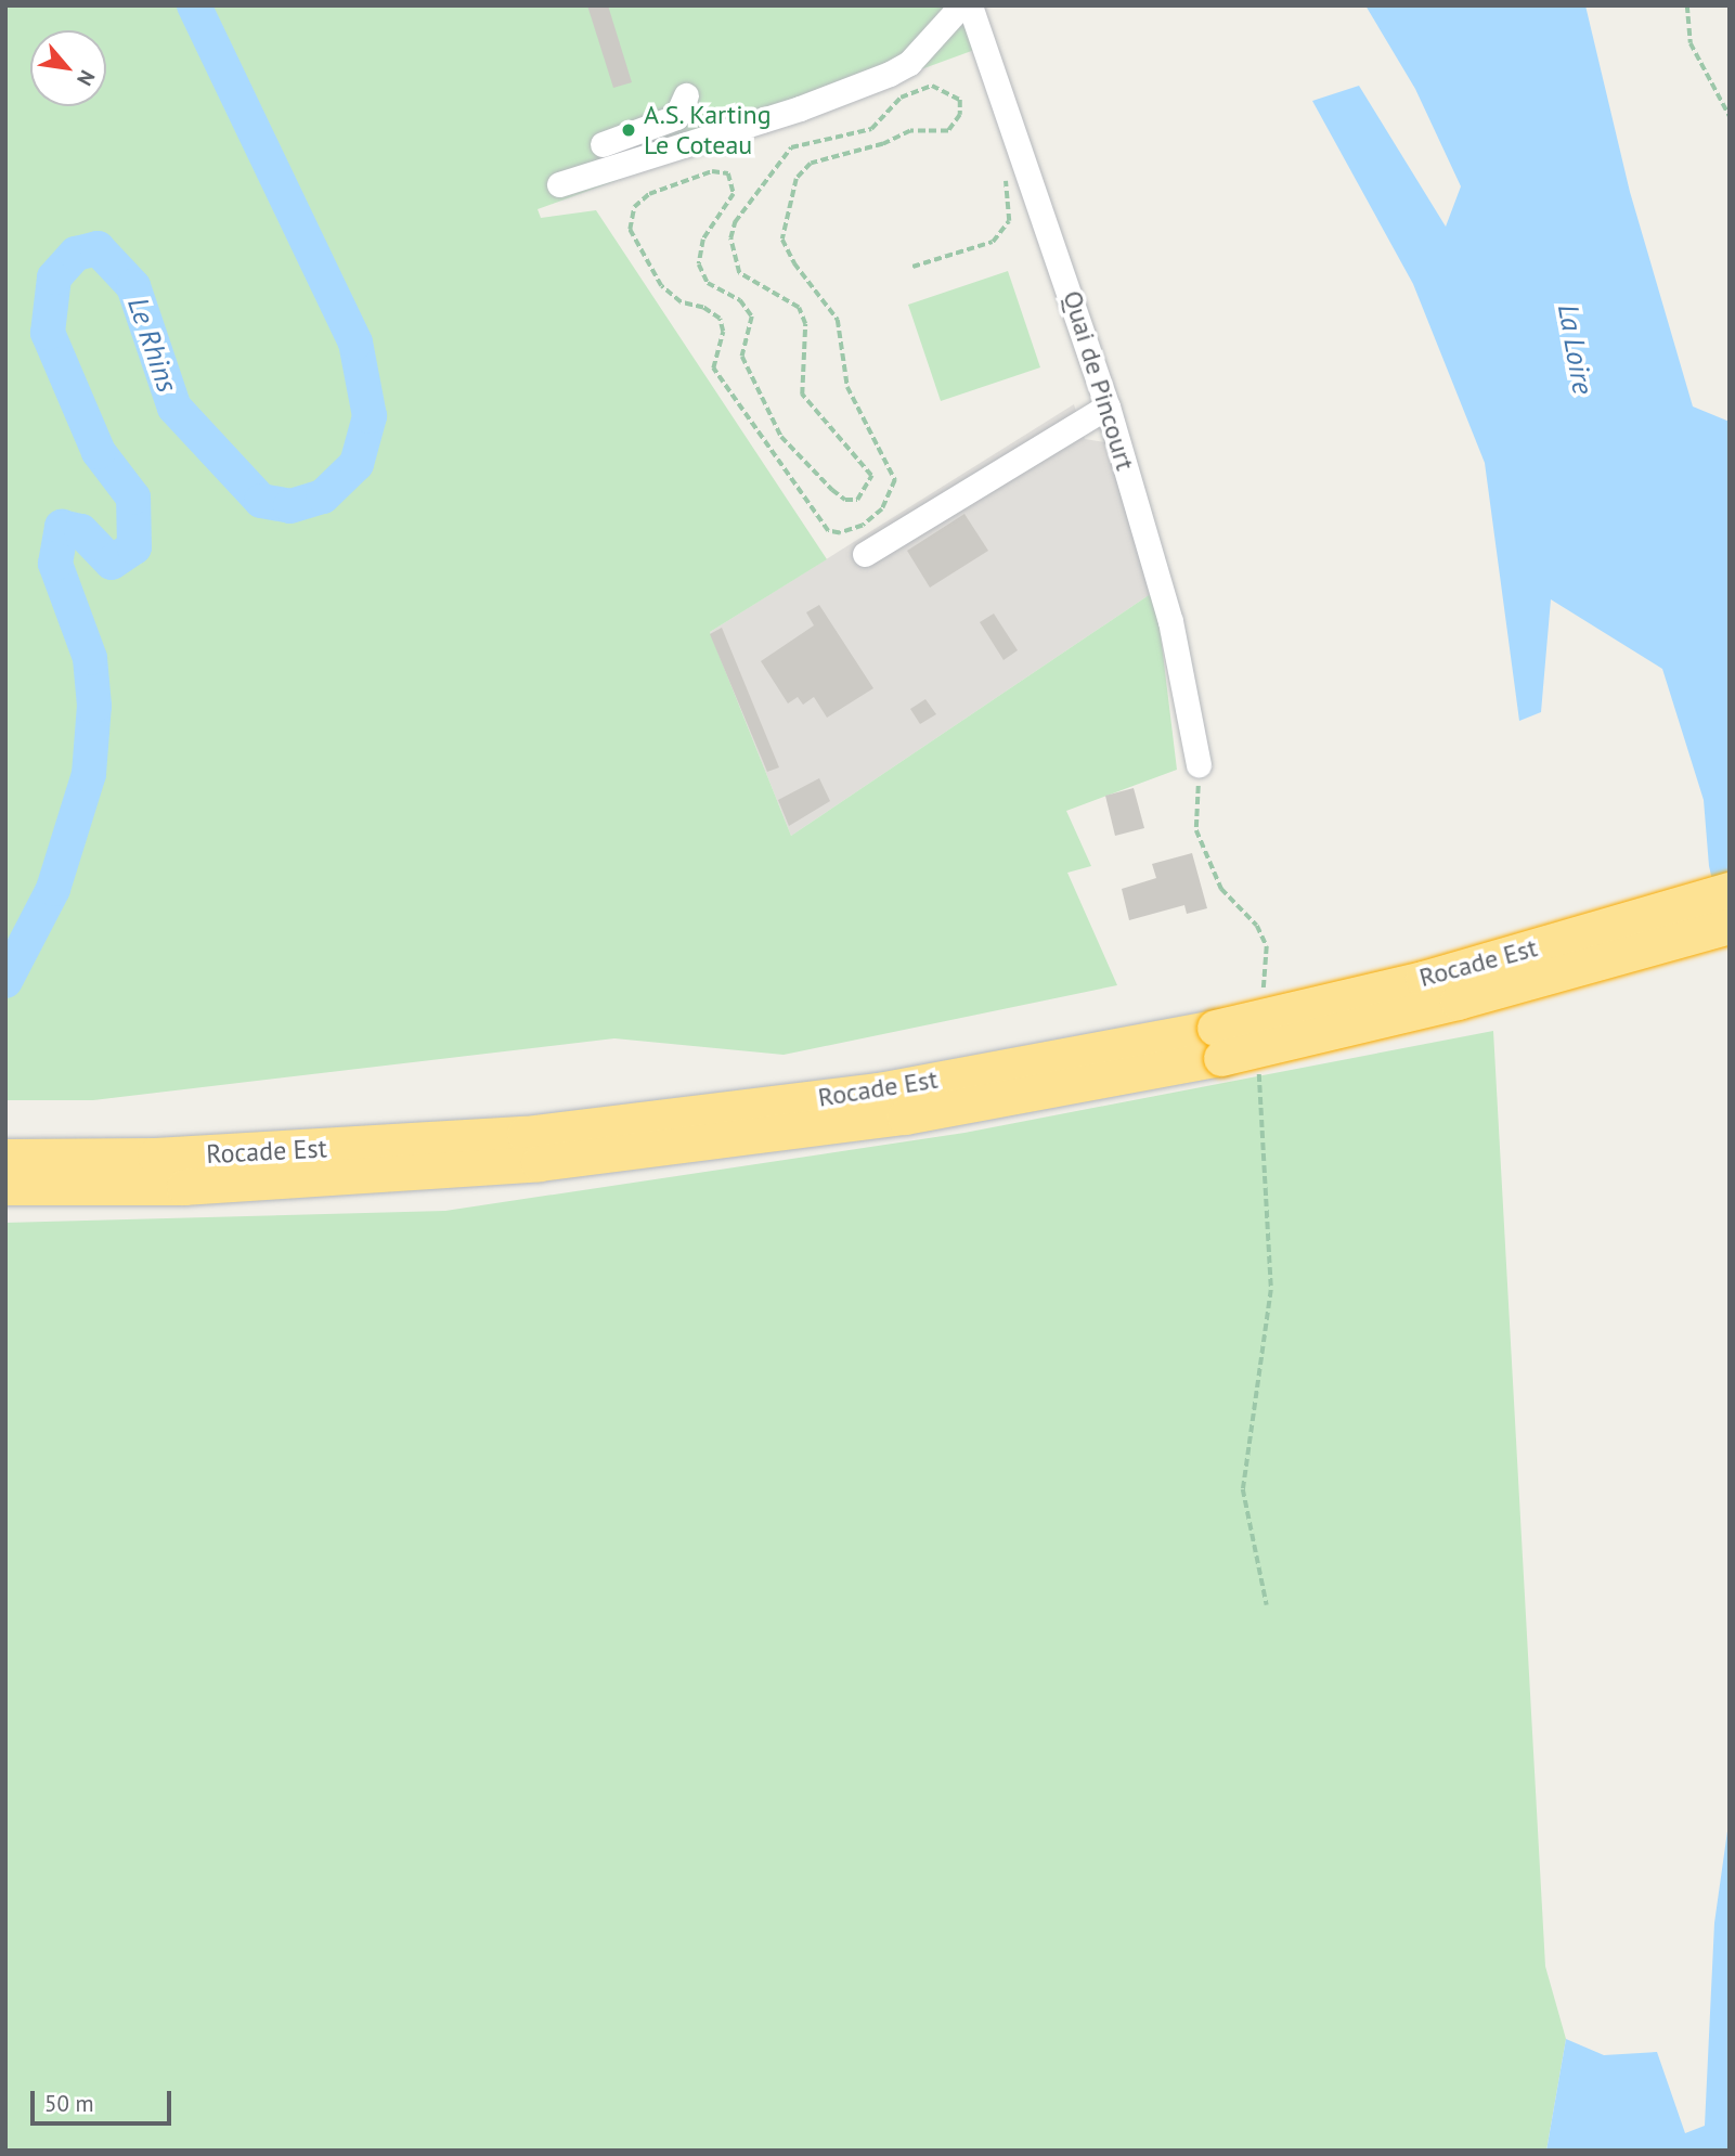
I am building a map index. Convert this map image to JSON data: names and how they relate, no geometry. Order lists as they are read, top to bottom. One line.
{"streets":{"highway":["Rocade Est"],"street":["Quai de Pincourt"]},"water":["Le Rhins","La Loire"],"places":["A.S. Karting Le Coteau"],"scale_bar":"50 m","north":"bottom right"}
